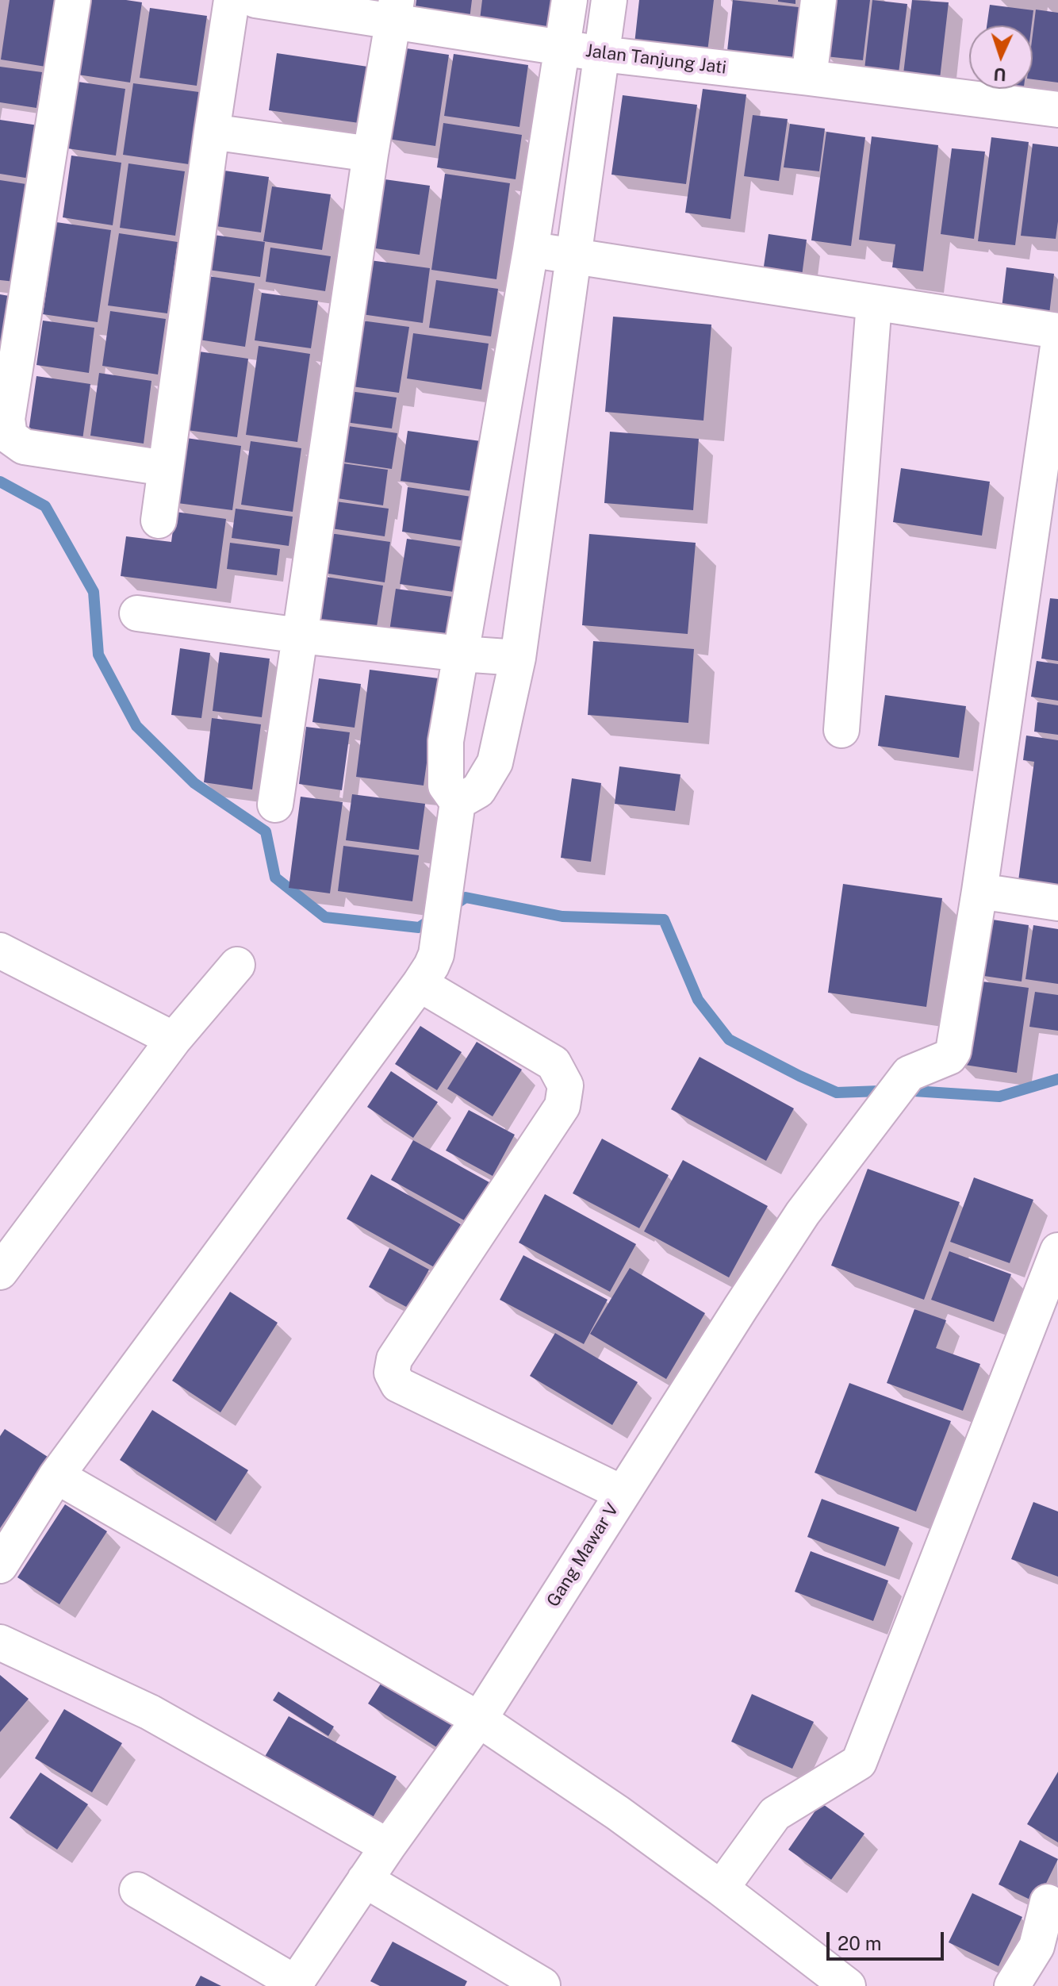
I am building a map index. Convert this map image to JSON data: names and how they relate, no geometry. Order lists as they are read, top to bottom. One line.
{"streets":{"street":["Jalan Tanjung Jati","Gang Mawar V"]},"scale_bar":"20 m","north":"bottom"}
